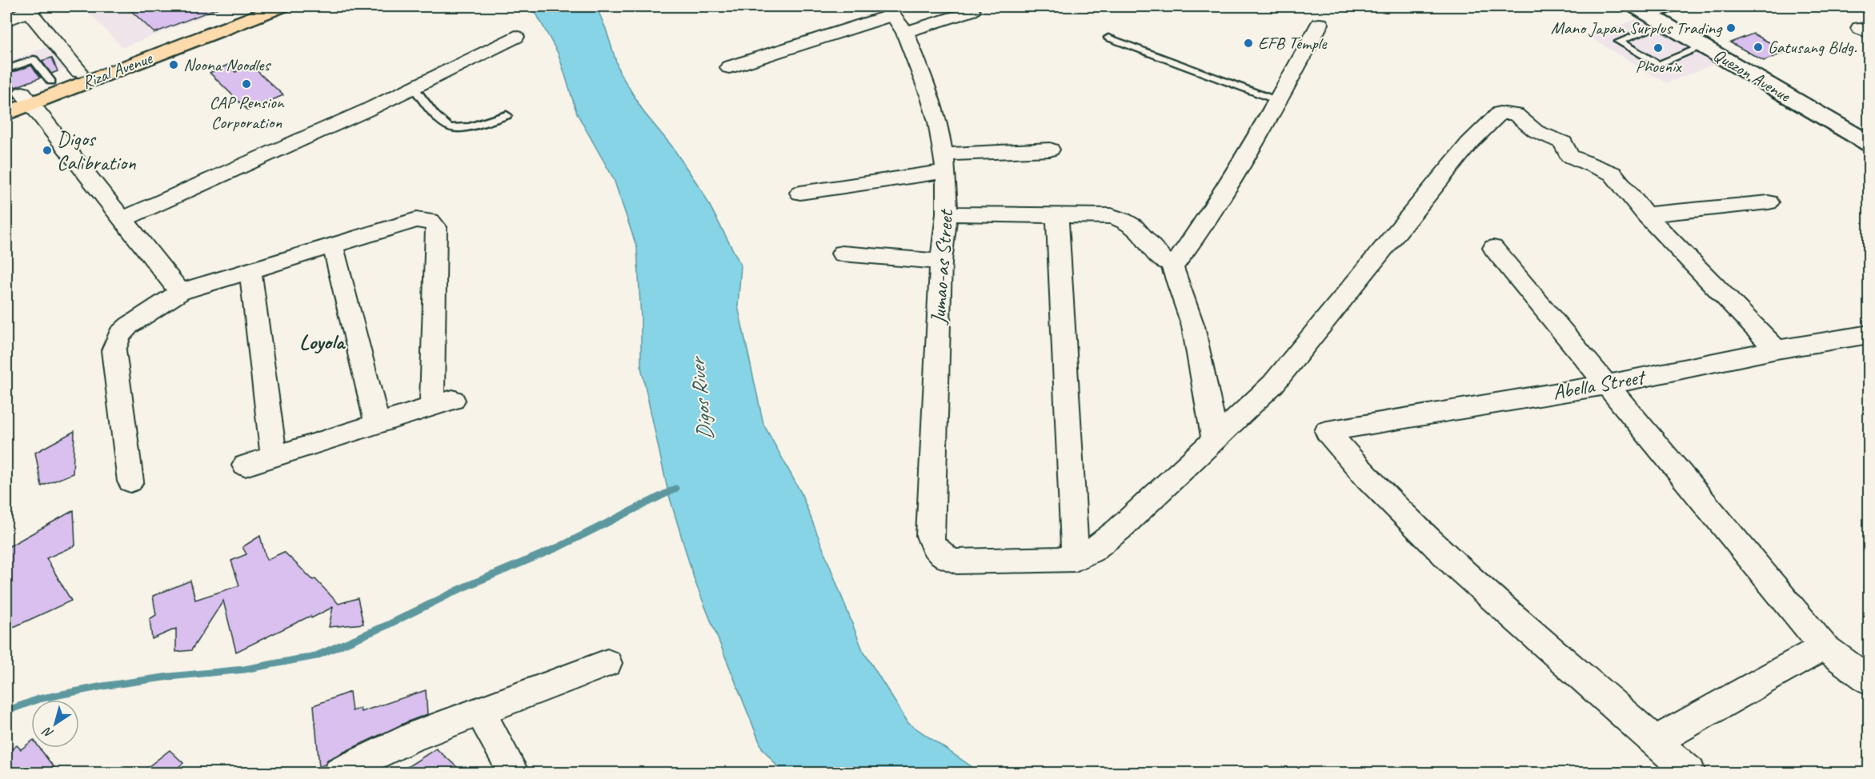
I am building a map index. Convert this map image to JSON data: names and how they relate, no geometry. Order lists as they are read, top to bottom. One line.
{"streets":{"main road":["Rizal Avenue","Quezon Avenue"],"street":["Jumao-as Street","Abella Street"]},"districts":["Loyola"],"water":["Digos River"],"places":["Mano Japan Surplus Trading","EFB Temple","Gatusang Bldg.","Phoenix","Noona Noodles","CAP Pension Corporation","Digos Calibration"],"north":"bottom left"}
